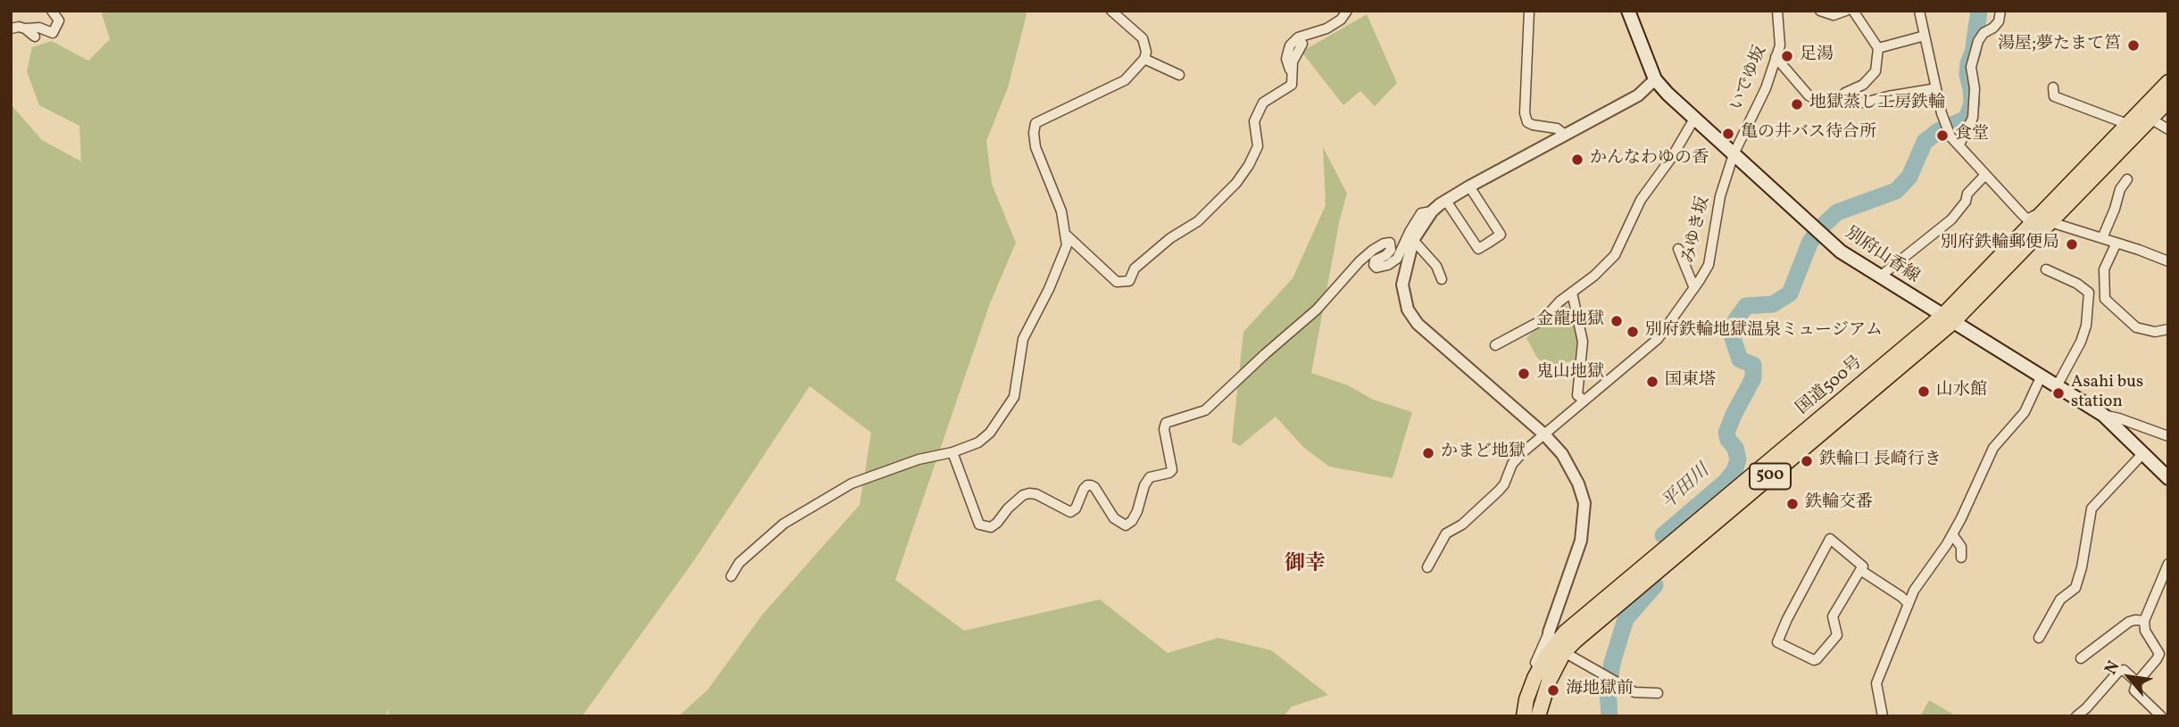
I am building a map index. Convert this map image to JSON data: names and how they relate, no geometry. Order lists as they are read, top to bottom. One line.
{"streets":{"highway":["国道500号","500"],"main road":["別府山香線"],"street":["いでゆ坂","みゆき坂"]},"crossings":[["いでゆ坂","みゆき坂"],["いでゆ坂","別府山香線"],["みゆき坂","別府山香線"],["別府山香線","国道500号"]],"districts":["御幸"],"water":["平田川"],"places":["湯屋;夢たまて筥","足湯","地獄蒸し工房鉄輪","亀の井バス待合所","食堂","かんなわゆの香","別府鉄輪郵便局","金龍地獄","別府鉄輪地獄温泉ミュージアム","鬼山地獄","国東塔","山水館","Asahi bus station","かまど地獄","鉄輪口 長崎行き","鉄輪交番","海地獄前"],"north":"top left"}
